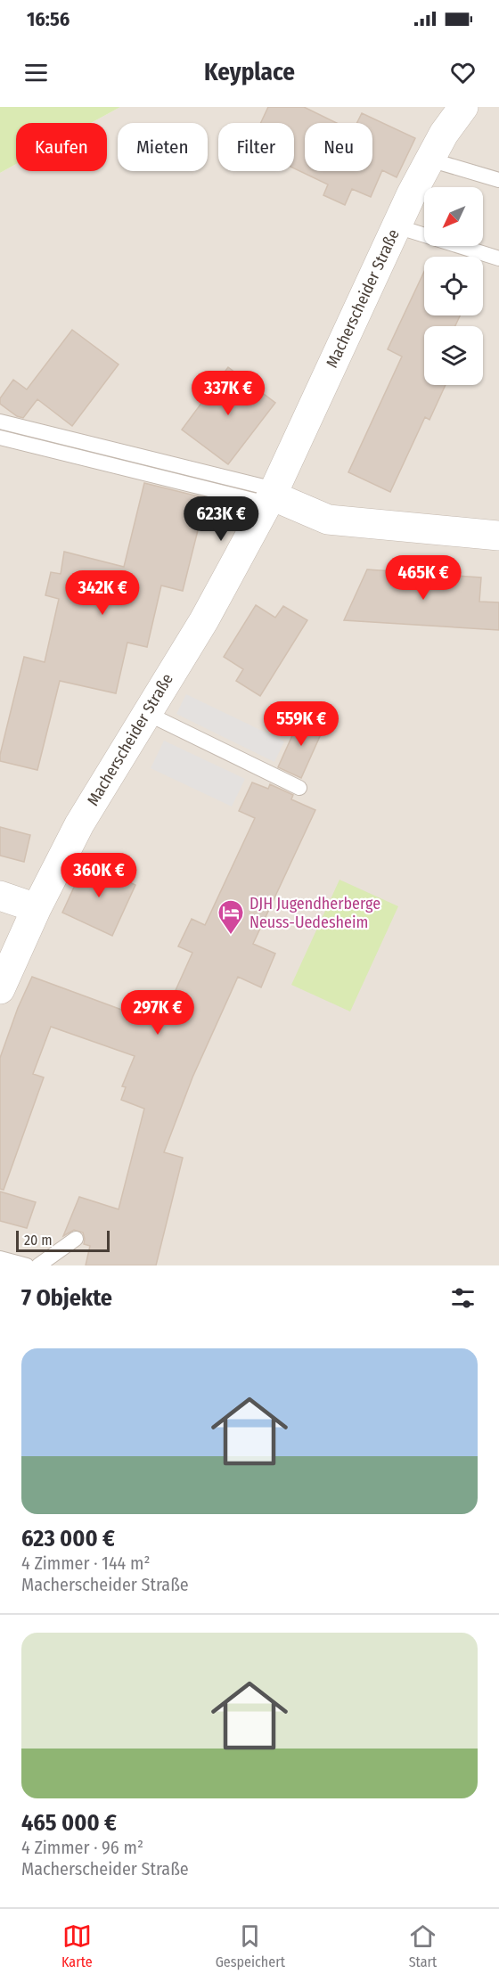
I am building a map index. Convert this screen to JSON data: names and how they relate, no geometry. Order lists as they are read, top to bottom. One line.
{"streets":{"street":["Macherscheider Straße"]},"places":{"hotel":["DJH Jugendherberge Neuss-Uedesheim"]},"scale_bar":"20 m","north":"bottom left","page":{"status":"16:56","header":"Keyplace","chip":["Kaufen","Mieten","Filter","Neu"],"price":["337K €","623K €","465K €","342K €","559K €","360K €","297K €"],"scale":"20 m","heading":"7 Objekte","list":[{"name":"623 000 €","note":"4 Zimmer · 144 m² · Macherscheider Straße"},{"name":"465 000 €","note":"4 Zimmer · 96 m² · Macherscheider Straße"}],"tabs":["Karte","Gespeichert","Start"]}}
